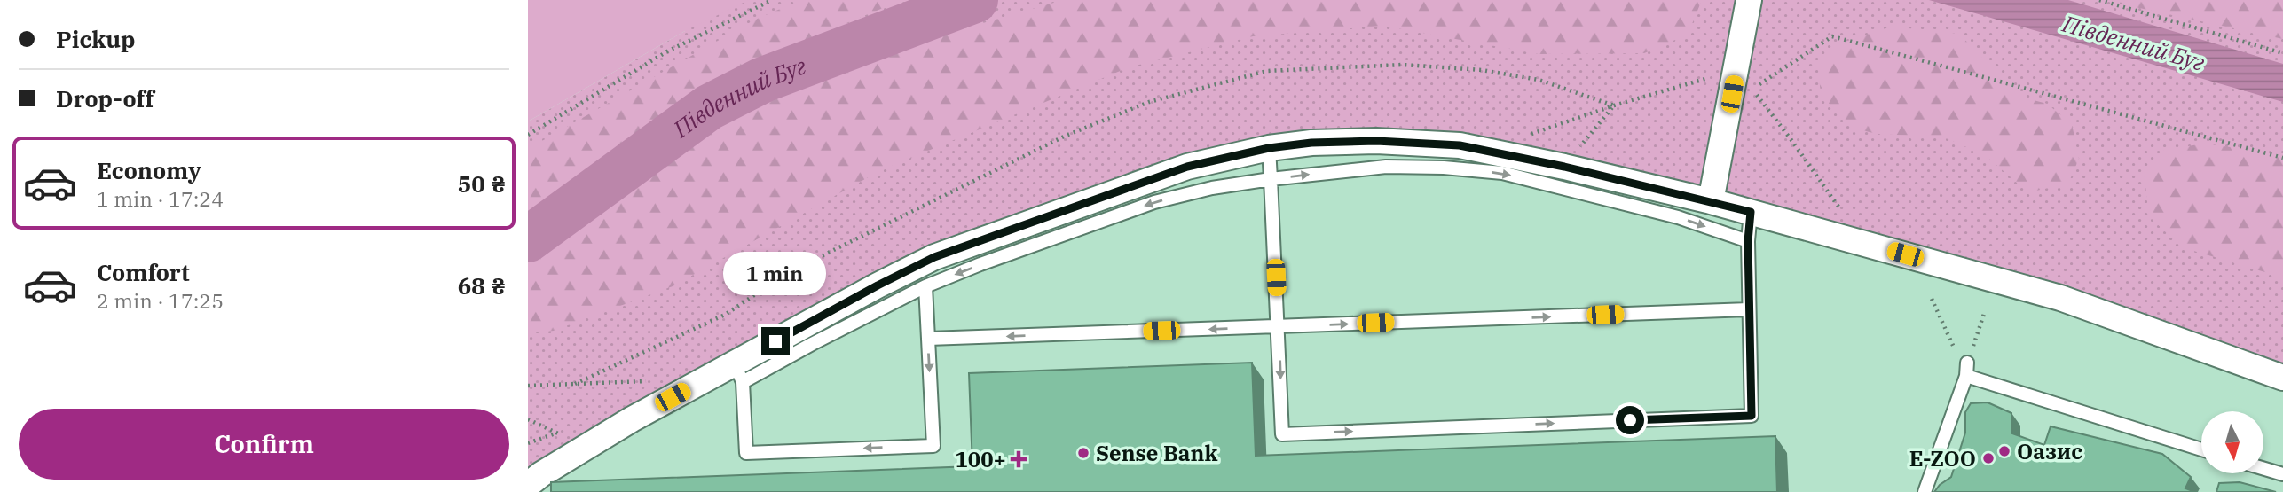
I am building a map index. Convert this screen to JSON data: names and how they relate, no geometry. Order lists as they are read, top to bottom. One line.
{"water":["Південний Буг"],"places":{"other":["Оазис","Sense Bank","E-ZOO"],"health":["100+"]},"north":"bottom","page":{"banner":["Pickup","Drop-off"],"list":[{"name":"Economy","note":"1 min · 17:24","value":"50 ₴"},{"name":"Comfort","note":"2 min · 17:25","value":"68 ₴"}],"bubble":"1 min","buttons":"Confirm"}}
